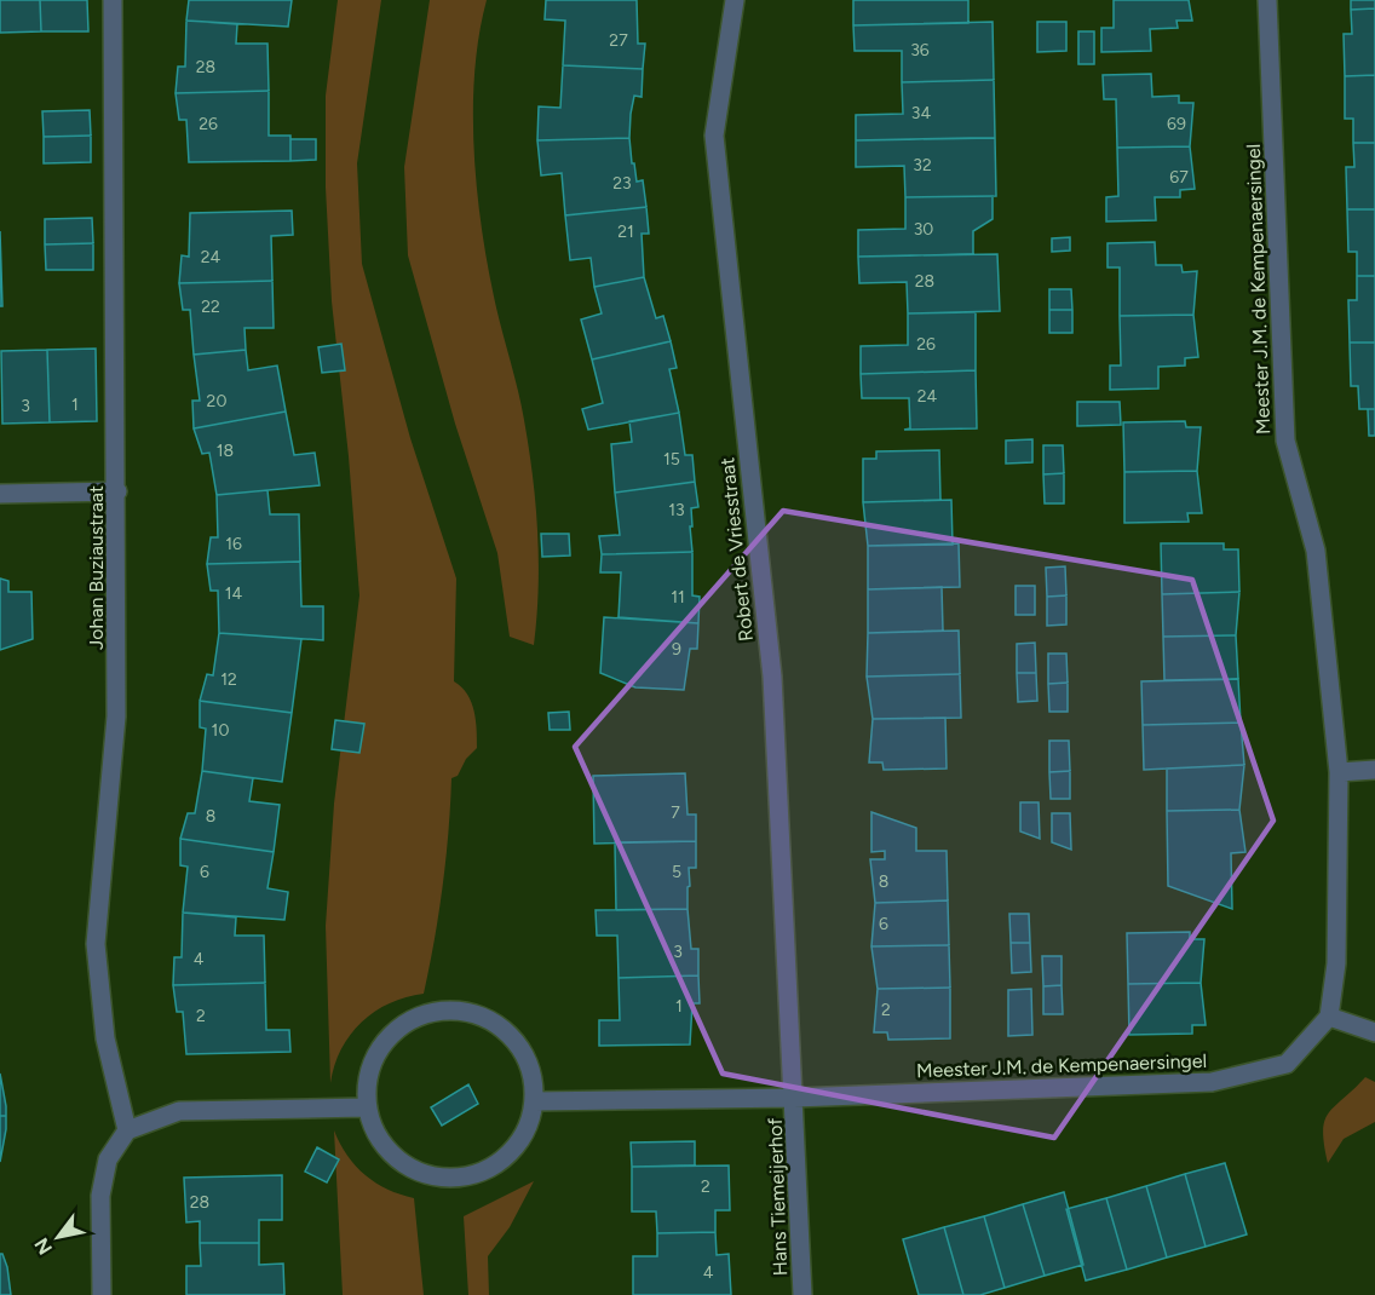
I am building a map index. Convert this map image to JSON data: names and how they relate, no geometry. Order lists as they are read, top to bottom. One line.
{"streets":{"street":["Meester J.M. de Kempenaersingel","Robert de Vriesstraat","Johan Buziaustraat","Hans Tiemeijerhof"]},"crossings":[["Meester J.M. de Kempenaersingel","Robert de Vriesstraat"],["Meester J.M. de Kempenaersingel","Hans Tiemeijerhof"],["Robert de Vriesstraat","Hans Tiemeijerhof"]],"house_numbers":["27","36","28","34","26","69","32","67","23","30","21","24","28","22","26","24","20","1","3","18","15","13","16","14","11","9","12","10","7","8","6","5","8","6","3","4","1","2","2","2","28","4"],"north":"bottom left"}
